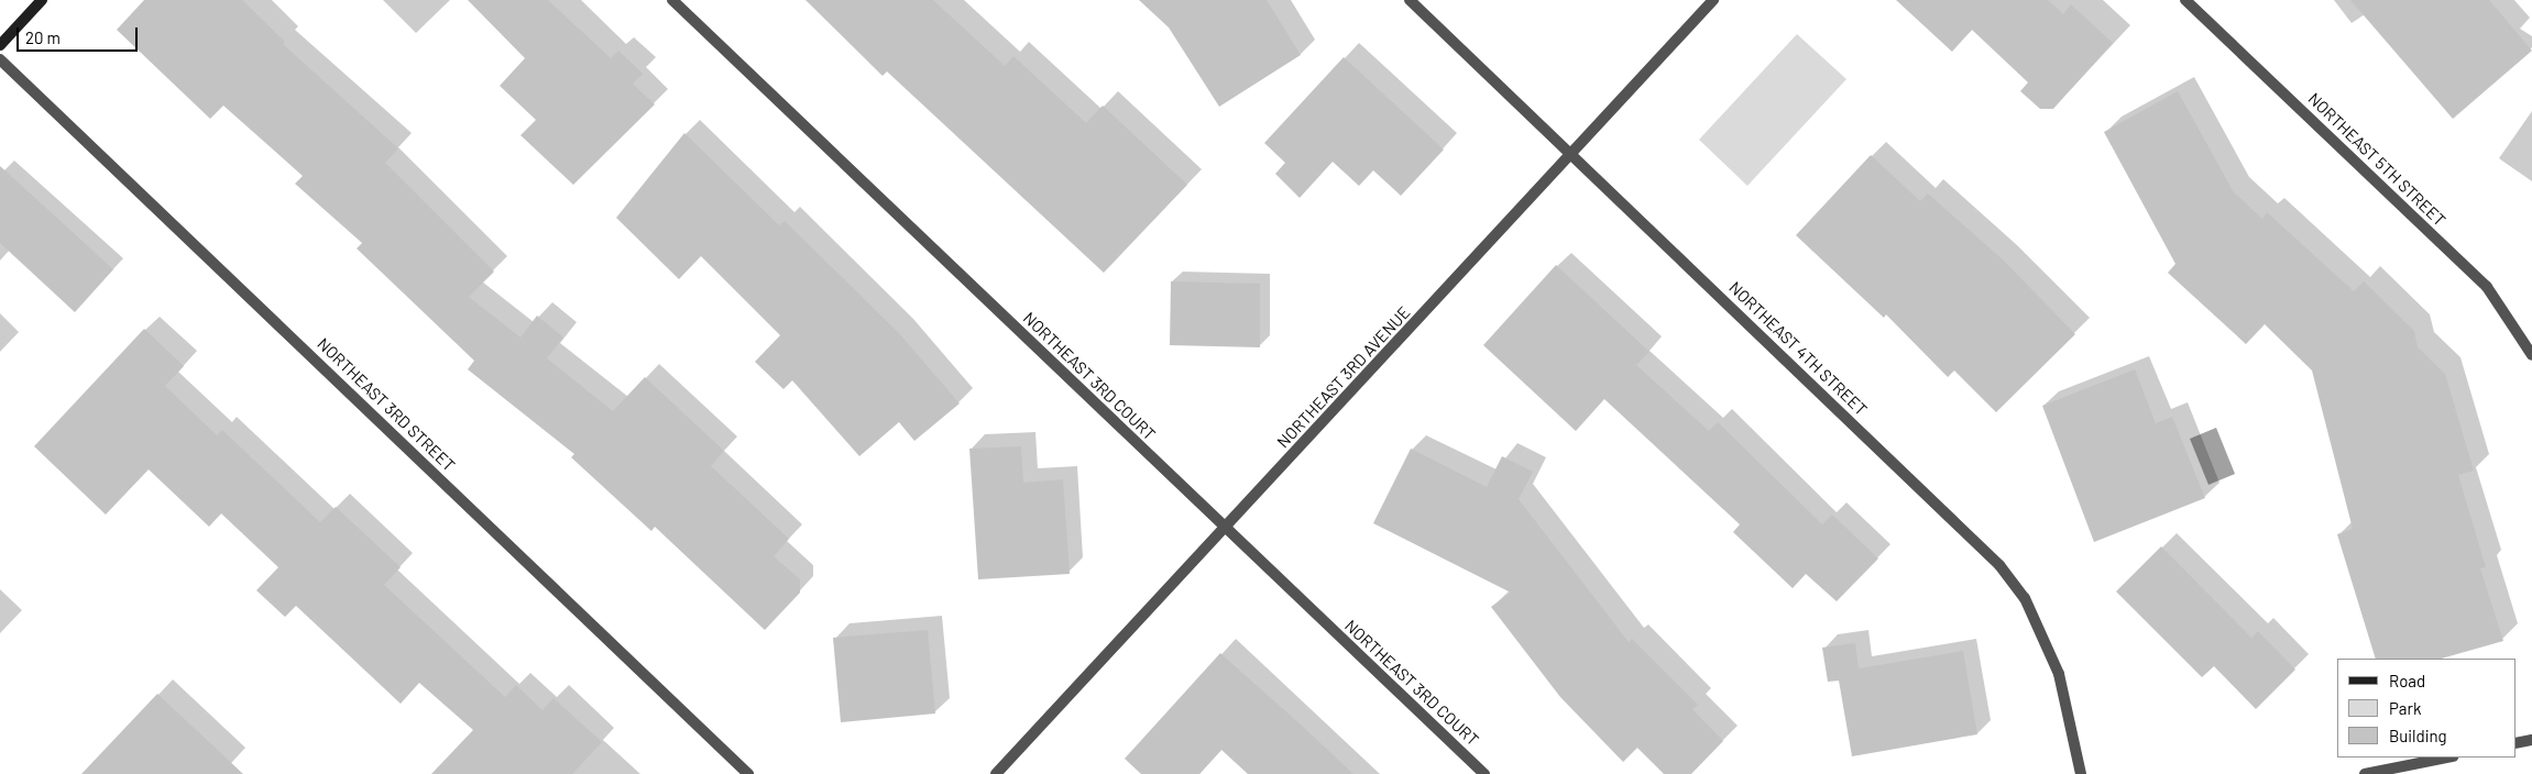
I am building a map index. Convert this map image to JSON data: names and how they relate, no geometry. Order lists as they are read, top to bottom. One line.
{"streets":{"street":["NORTHEAST 5TH STREET","NORTHEAST 4TH STREET","NORTHEAST 3RD COURT","NORTHEAST 3RD AVENUE","NORTHEAST 3RD STREET"]},"crossings":[["NORTHEAST 4TH STREET","NORTHEAST 3RD AVENUE"],["NORTHEAST 3RD COURT","NORTHEAST 3RD AVENUE"]],"legend":["Road","Park","Building"],"scale_bar":"20 m"}
